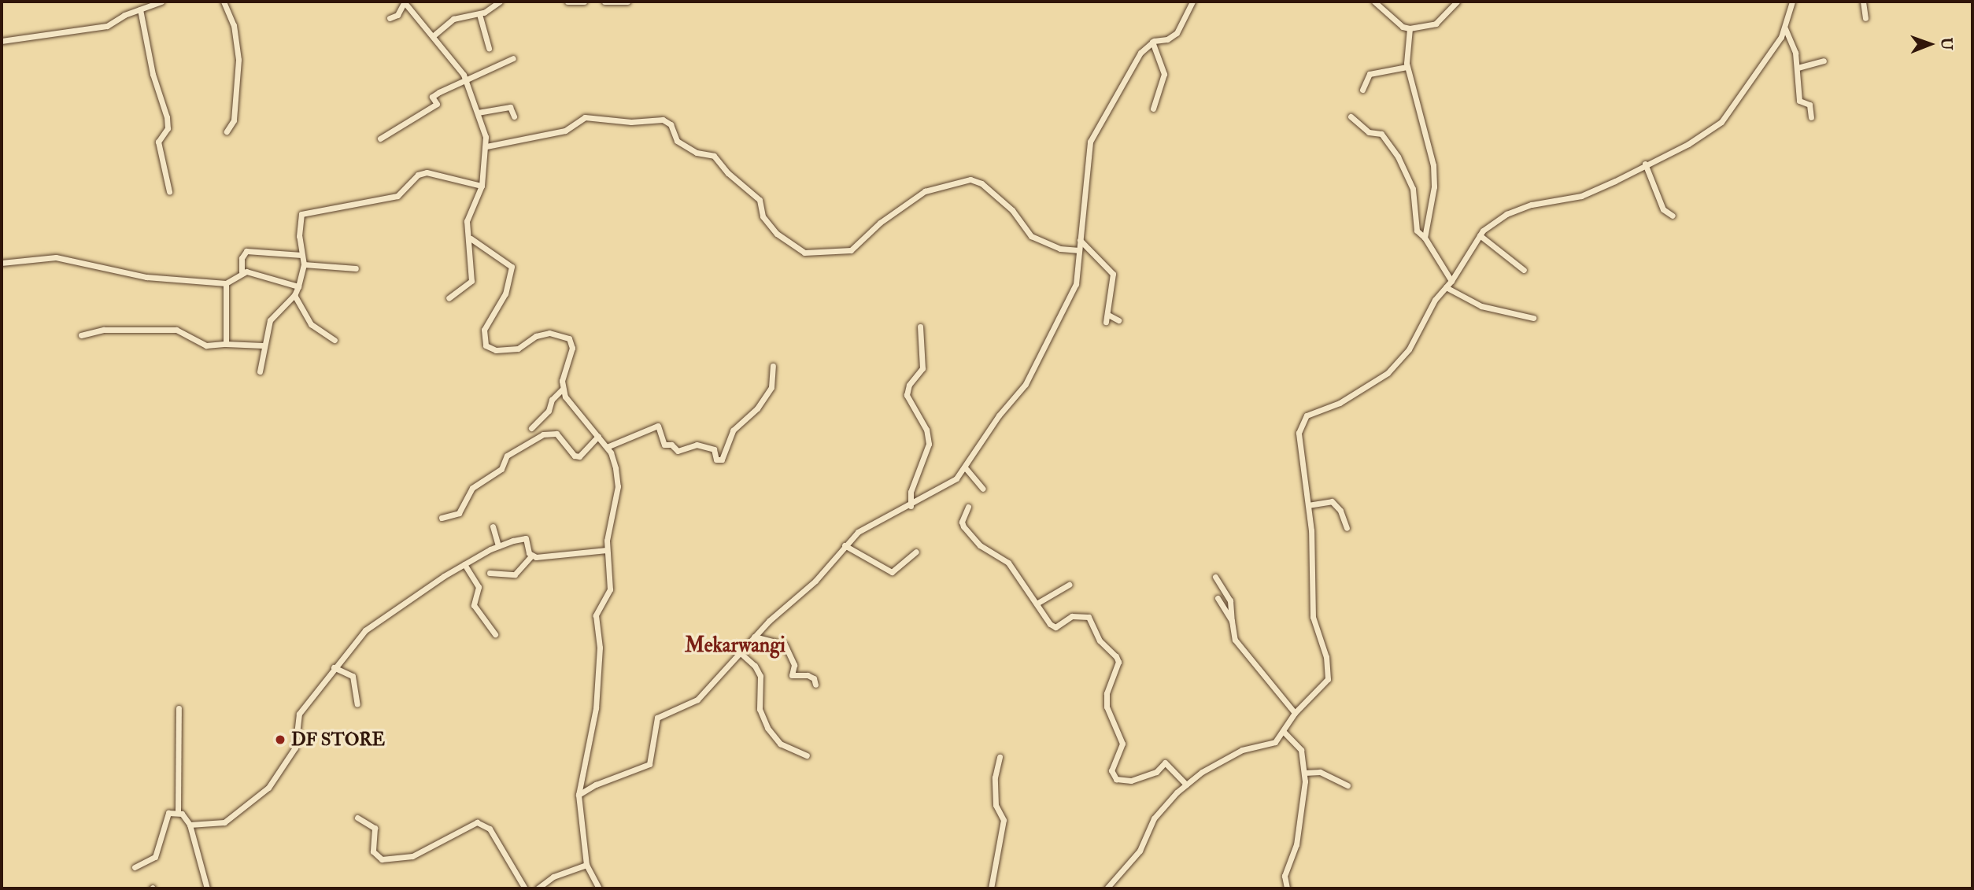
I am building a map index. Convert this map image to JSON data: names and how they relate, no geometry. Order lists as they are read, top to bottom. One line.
{"districts":["Mekarwangi"],"places":["DF STORE"],"north":"right"}
